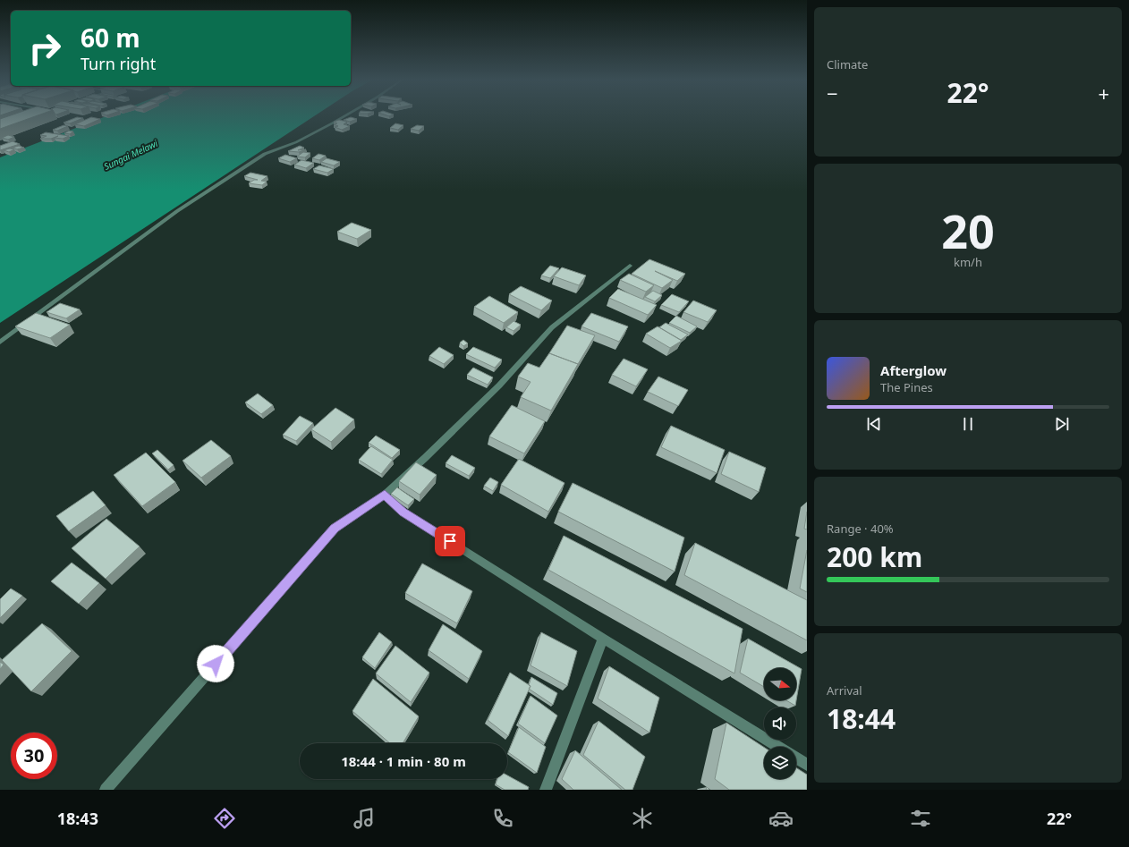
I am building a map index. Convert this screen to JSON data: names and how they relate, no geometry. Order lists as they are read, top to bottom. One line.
{"water":["Sungai Melawi"],"north":"right","page":{"tile":["Climate",["20","km/h"],["Range · 40%","200 km"],["Arrival","18:44"]],"turn":["60 m","Turn right"],"heat":["−","22°","+"],"song":["Afterglow","The Pines"],"limit":"30","trip":"18:44 · 1 min · 80 m","tabs":["18:43","22°"]}}
